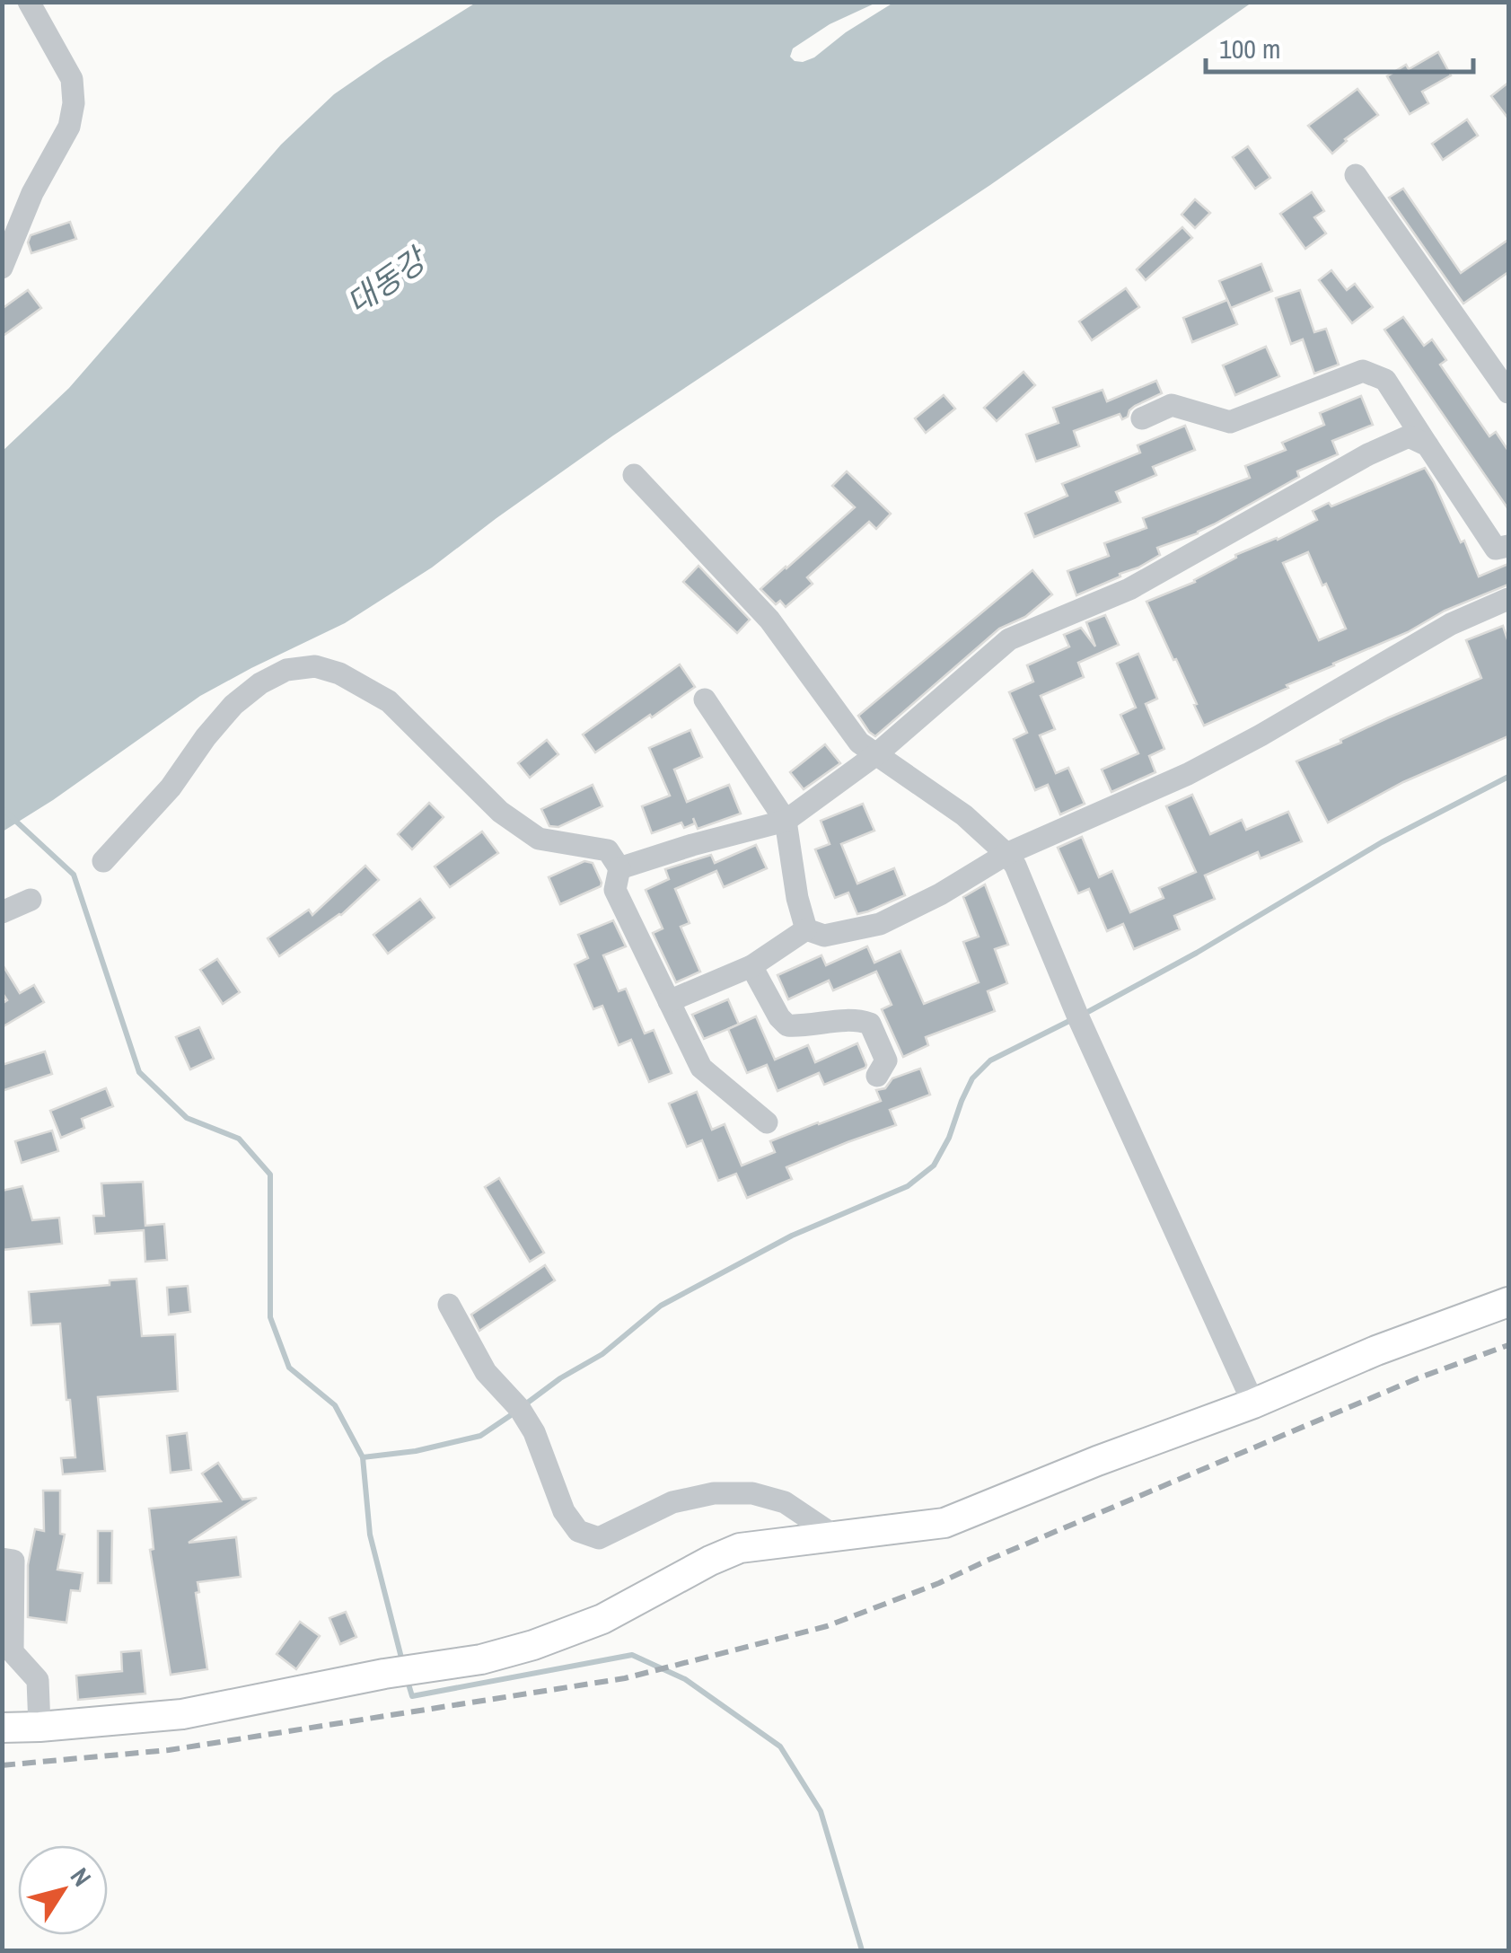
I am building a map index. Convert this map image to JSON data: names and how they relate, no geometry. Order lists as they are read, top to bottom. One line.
{"water":["대동강"],"scale_bar":"100 m","north":"top right"}
